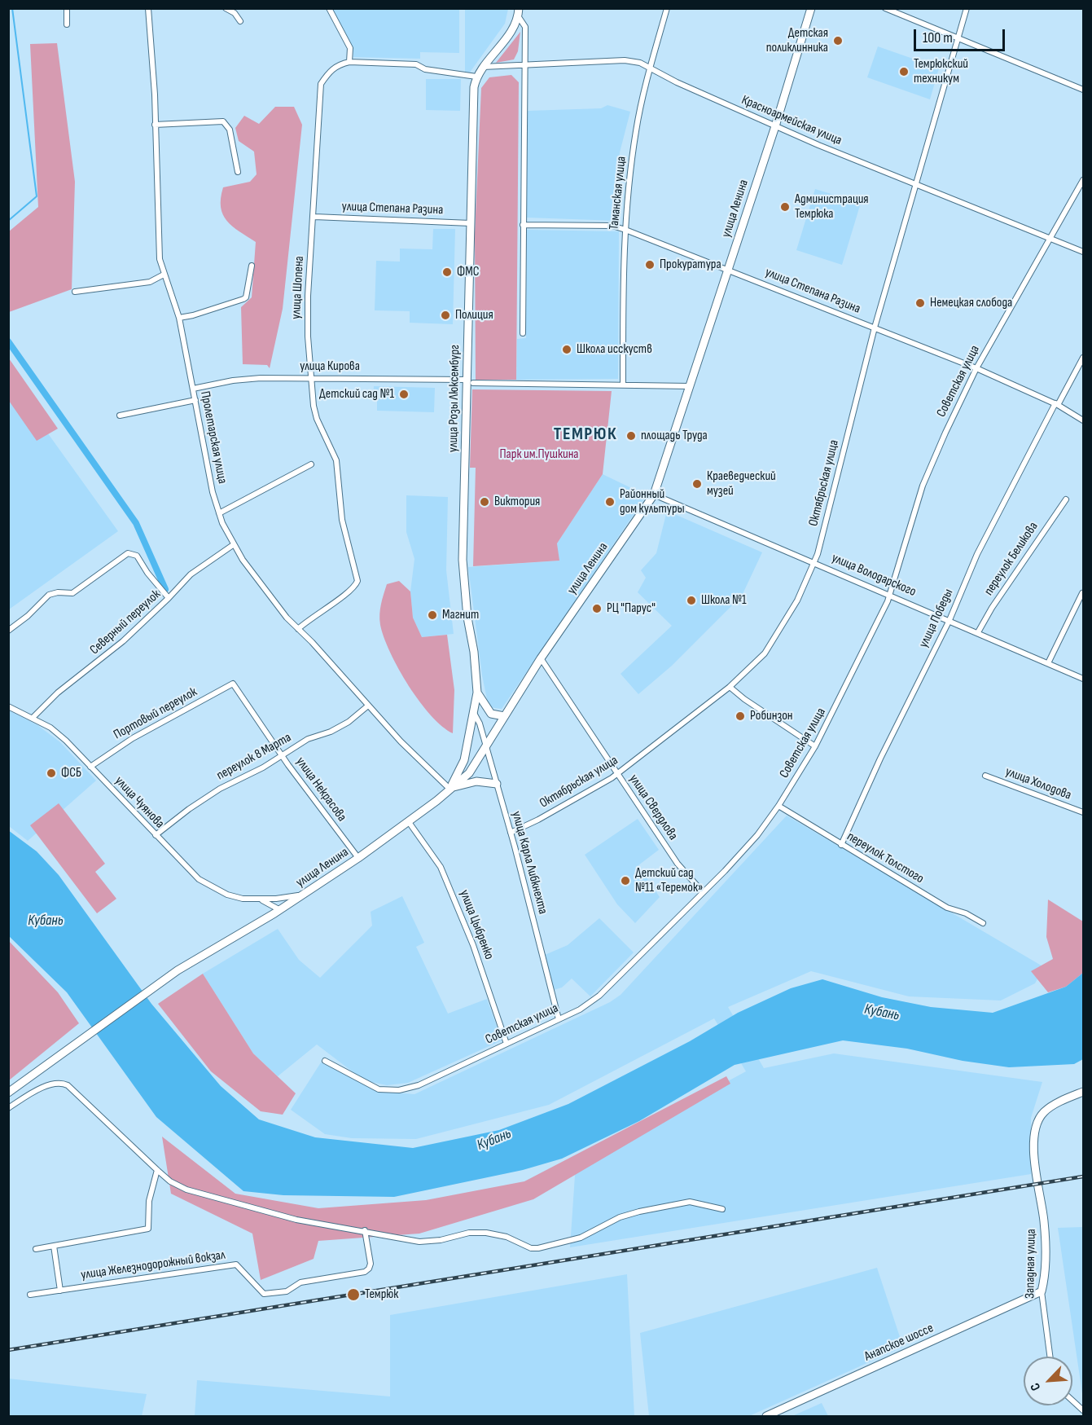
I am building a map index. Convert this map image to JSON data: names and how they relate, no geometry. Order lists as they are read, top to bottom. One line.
{"streets":{"street":["Красноармейская улица","Таманская улица","улица Степана Разина","улица Ленина","улица Шопена","улица Кирова","Советская улица","улица Розы Люксембург","Пролетарская улица","Октябрьская улица","переулок Беликова","улица Володарского","улица Победы","Северный переулок","Портовый переулок","переулок 8 Марта","улица Холодова","улица Некрасова","улица Чуянова","улица Свердлова","переулок Толстого","улица Карла Либкнехта","улица Цыбренко","Западная улица","улица Железнодорожный вокзал","Анапское шоссе"]},"crossings":[["Красноармейская улица","Таманская улица"],["Красноармейская улица","улица Ленина"],["Красноармейская улица","Советская улица"],["Красноармейская улица","улица Розы Люксембург"],["Красноармейская улица","Октябрьская улица"],["Таманская улица","улица Степана Разина"],["Таманская улица","улица Кирова"],["улица Степана Разина","улица Ленина"],["улица Степана Разина","улица Шопена"],["улица Степана Разина","Советская улица"],["улица Степана Разина","улица Розы Люксембург"],["улица Степана Разина","Октябрьская улица"],["улица Степана Разина","улица Победы"],["улица Ленина","улица Кирова"],["улица Ленина","улица Розы Люксембург"],["улица Ленина","Пролетарская улица"],["улица Ленина","улица Володарского"],["улица Ленина","улица Некрасова"],["улица Ленина","улица Чуянова"],["улица Ленина","улица Свердлова"],["улица Ленина","улица Карла Либкнехта"],["улица Ленина","улица Цыбренко"],["улица Шопена","улица Кирова"],["улица Шопена","Пролетарская улица"],["улица Кирова","улица Розы Люксембург"],["улица Кирова","Пролетарская улица"],["Советская улица","улица Володарского"],["Советская улица","улица Свердлова"],["Советская улица","переулок Толстого"],["Советская улица","улица Карла Либкнехта"],["Советская улица","улица Цыбренко"],["улица Розы Люксембург","Пролетарская улица"],["улица Розы Люксембург","улица Карла Либкнехта"],["Пролетарская улица","Северный переулок"],["Пролетарская улица","переулок 8 Марта"],["Октябрьская улица","улица Володарского"],["Октябрьская улица","улица Свердлова"],["Октябрьская улица","улица Карла Либкнехта"],["переулок Беликова","улица Володарского"],["улица Володарского","улица Победы"],["улица Победы","переулок Толстого"],["Северный переулок","улица Чуянова"],["Портовый переулок","улица Некрасова"],["Портовый переулок","улица Чуянова"],["переулок 8 Марта","улица Некрасова"],["переулок 8 Марта","улица Чуянова"],["Западная улица","Анапское шоссе"]],"districts":["ТЕМРЮК"],"water":["Кубань"],"parks":["Парк им.Пушкина"],"places":["Детская поликлинника","Темрюкский техникум","Администрация Темрюка","Прокуратура","ФМС","Немецкая слобода","Полиция","Школа исскуств","Детский сад №1","площадь Труда","Краеведческий музей","Виктория","Районный дом культуры","Школа №1","РЦ \"Парус\"","Магнит","Робинзон","ФСБ","Детский сад №11 «Теремок»","Темрюк"],"scale_bar":"100 m","north":"bottom left"}
